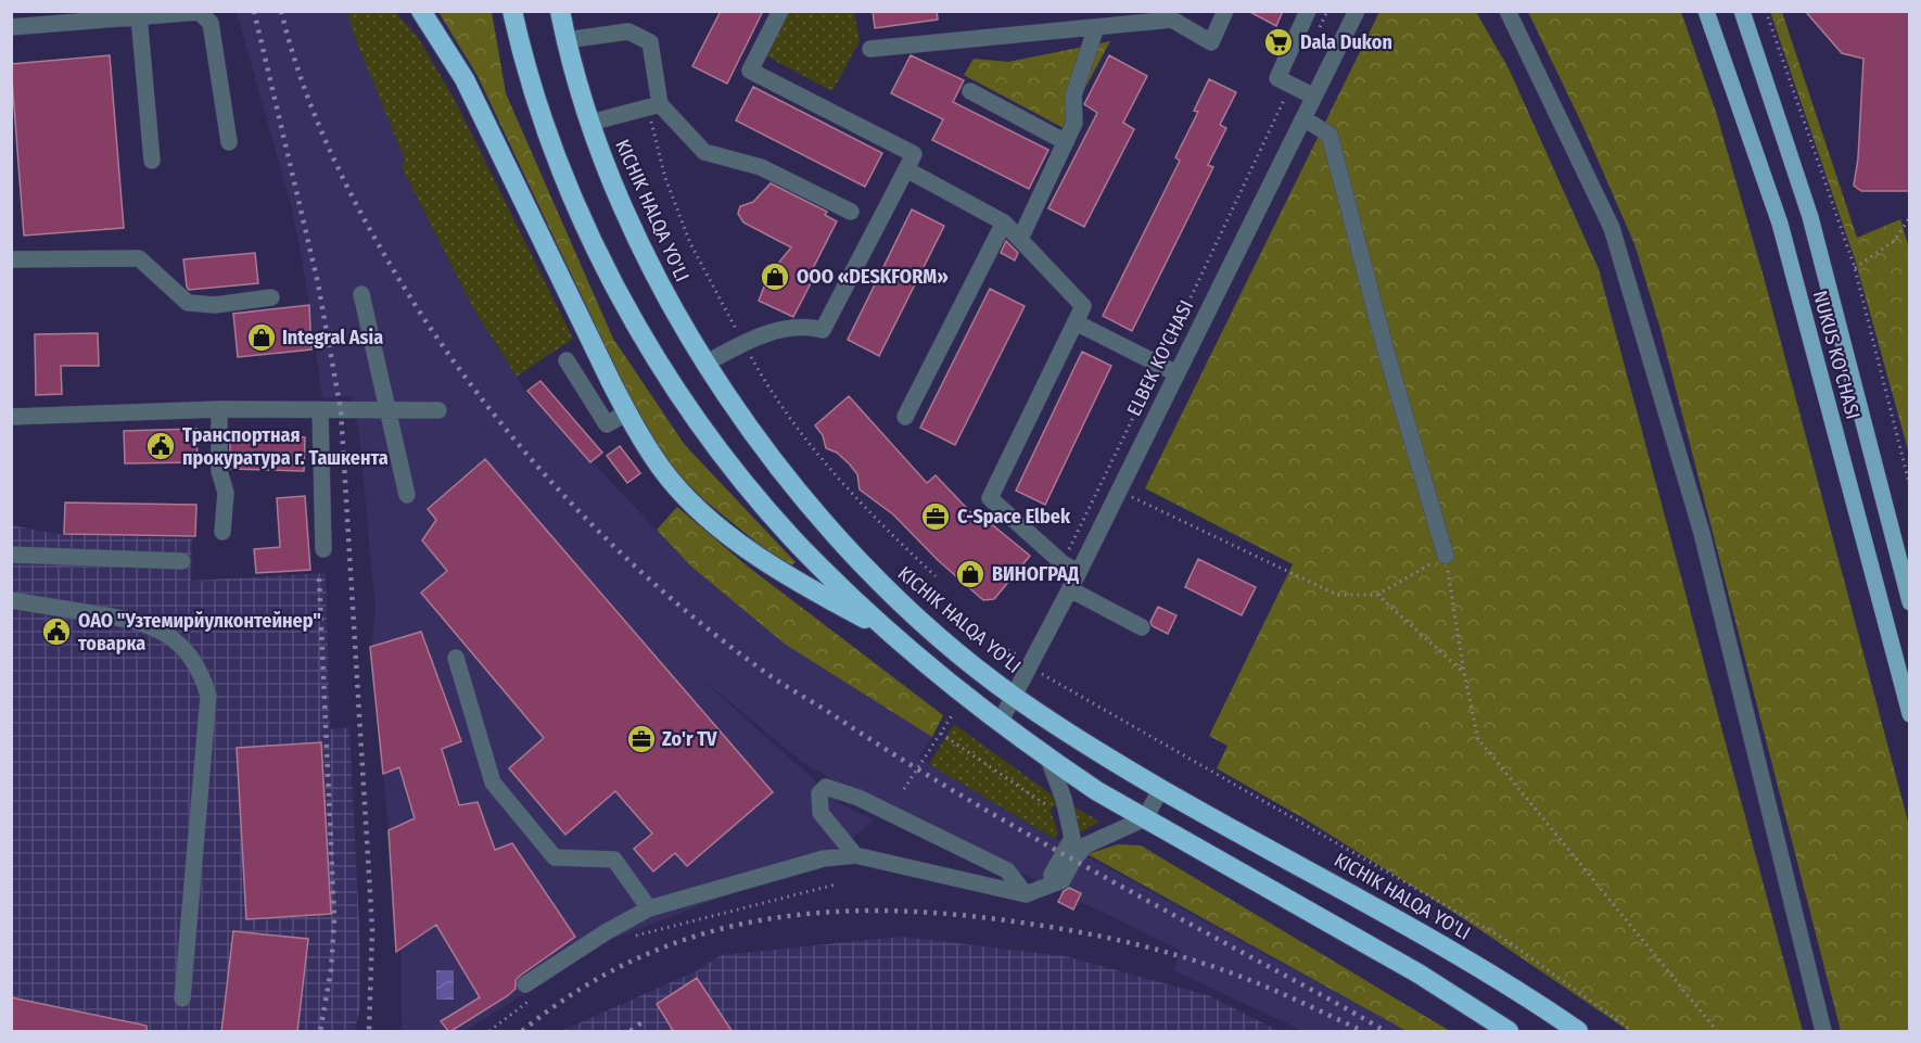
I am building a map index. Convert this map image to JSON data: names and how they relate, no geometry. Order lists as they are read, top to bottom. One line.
{"streets":{"highway":["KICHIK HALQA YO'LI"],"main road":["NUKUS KO'CHASI"],"street":["ELBEK KO'CHASI"]},"crossings":[["KICHIK HALQA YO'LI","ELBEK KO'CHASI"]],"places":{"supermarket":["Dala Dukon"],"shop":["ООО «DESKFORM»","Integral Asia","ВИНОГРАД"],"public building":["Транспортная прокуратура г. Ташкента","ОАО \"Узтемирйулконтейнер\" товарка"],"office":["C-Space Elbek","Zo'r TV"]}}
